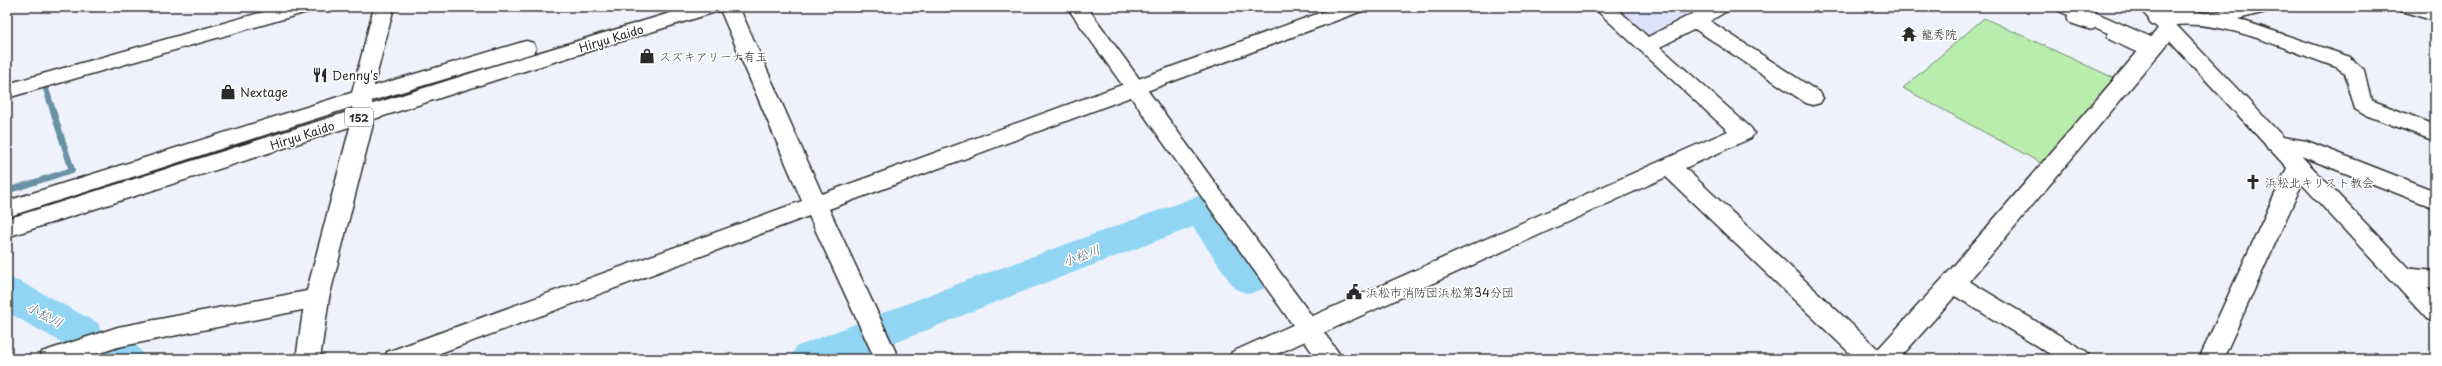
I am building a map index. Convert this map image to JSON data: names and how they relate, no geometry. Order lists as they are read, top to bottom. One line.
{"streets":{"main road":["Hiryu Kaido","152"]},"water":["小松川"],"places":{"temple":["龍秀院"],"shop":["スズキアリーナ有玉","Nextage"],"restaurant":["Denny's"],"church":["浜松北キリスト教会"],"public building":["浜松市消防団浜松第34分団"]}}
